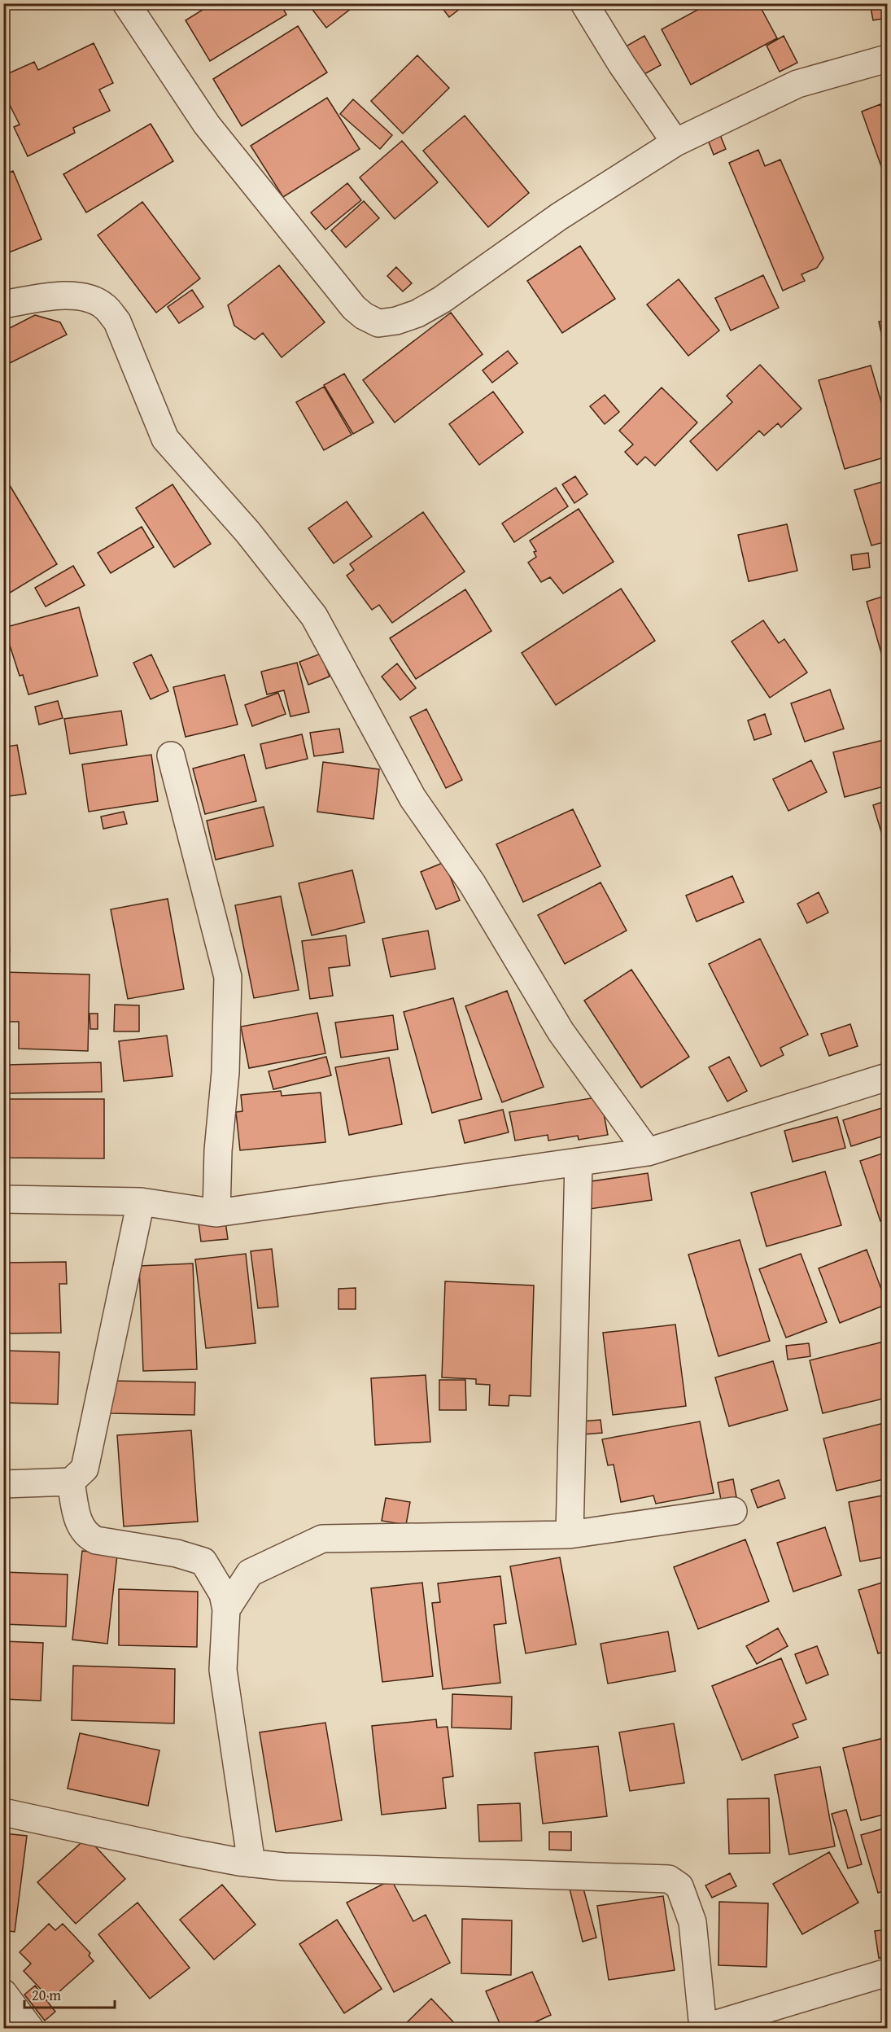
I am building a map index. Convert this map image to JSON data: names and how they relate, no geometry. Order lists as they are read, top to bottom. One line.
{"scale_bar":"20 m"}
